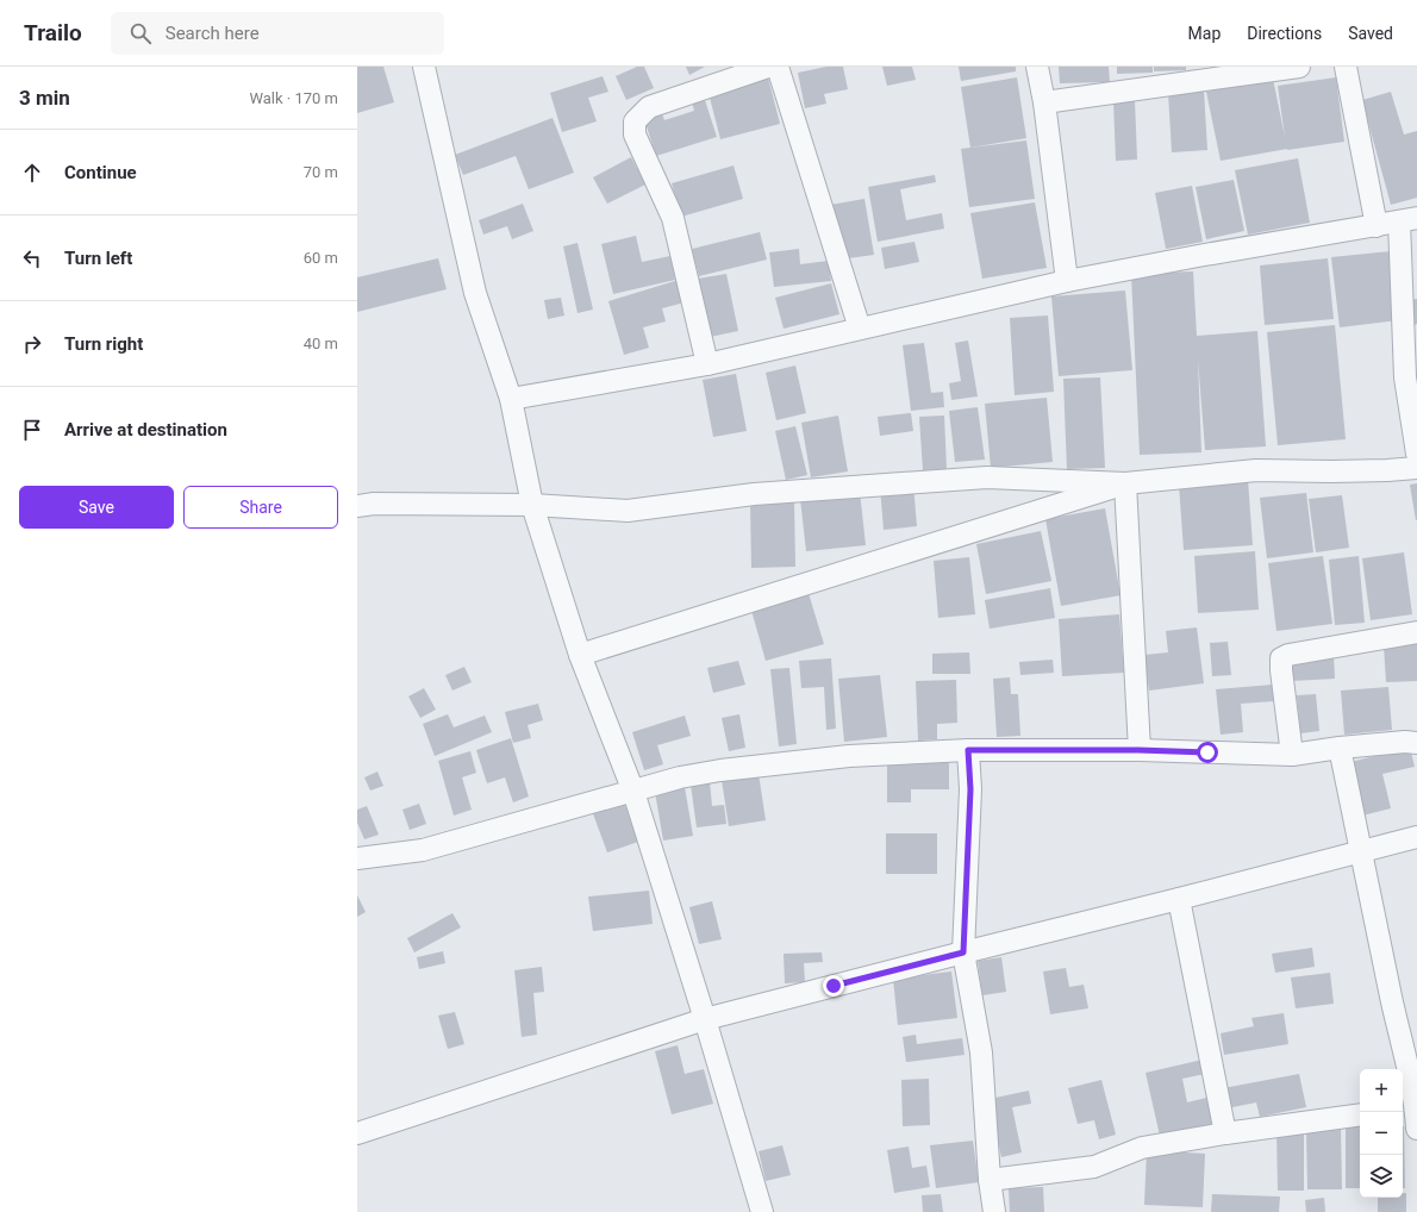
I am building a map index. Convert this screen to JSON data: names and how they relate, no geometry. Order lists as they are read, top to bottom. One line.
{"page":{"header":"Trailo","search":"Search here","nav":["Map","Directions","Saved"],"heading":["3 min","Walk · 170 m"],"list":[["Continue","70 m"],["Turn left","60 m"],["Turn right","40 m"],"Arrive at destination"],"buttons":["Save","Share"],"map_buttons":["+","−"]}}
